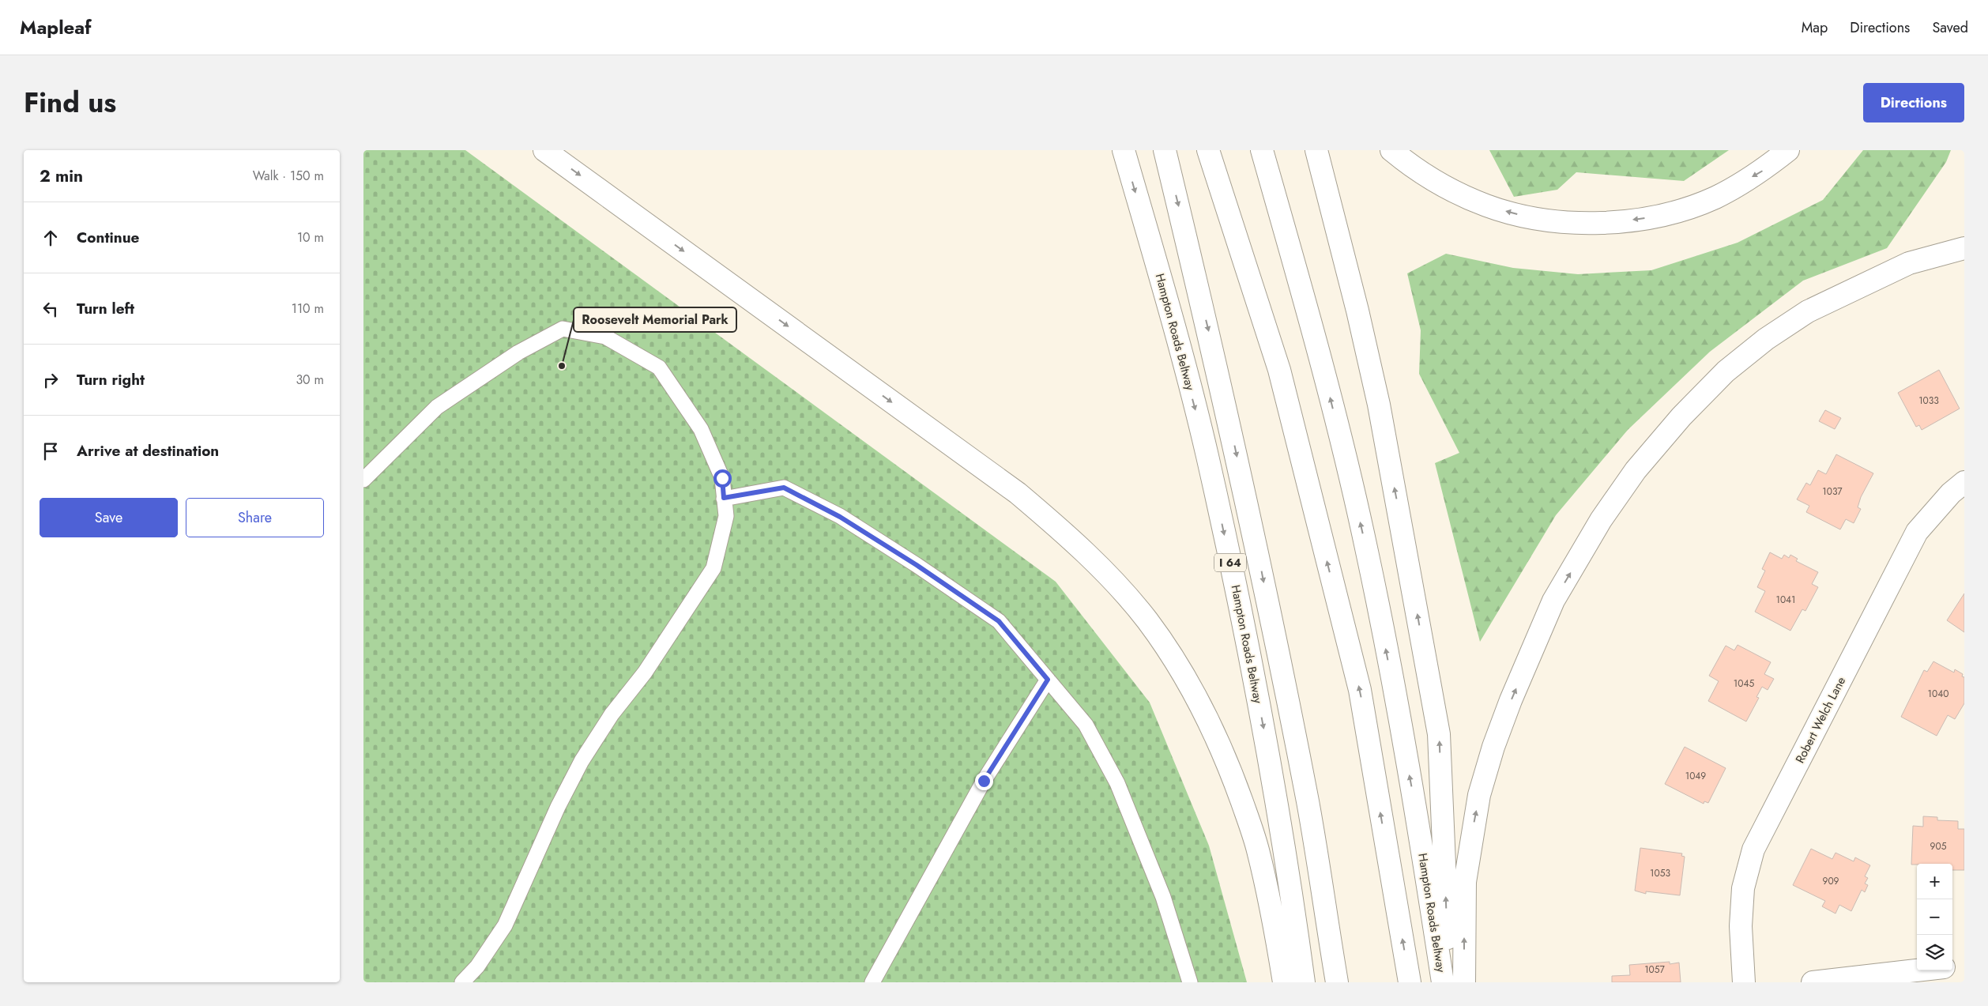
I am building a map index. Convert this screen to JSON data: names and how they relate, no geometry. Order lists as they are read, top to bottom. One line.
{"streets":{"main road":["Hampton Roads Beltway","I 64","Robert Welch Lane"]},"places":["Roosevelt Memorial Park"],"house_numbers":["1033","1037","1041","1045","1040","1049","905","1053","909","1057"],"page":{"header":"Mapleaf","nav":["Map","Directions","Saved"],"title":"Find us","buttons":["Directions",["Save","Share"]],"heading":["2 min","Walk · 150 m"],"list":[["Continue","10 m"],["Turn left","110 m"],["Turn right","30 m"],"Arrive at destination"],"map_buttons":["+","−"]}}
